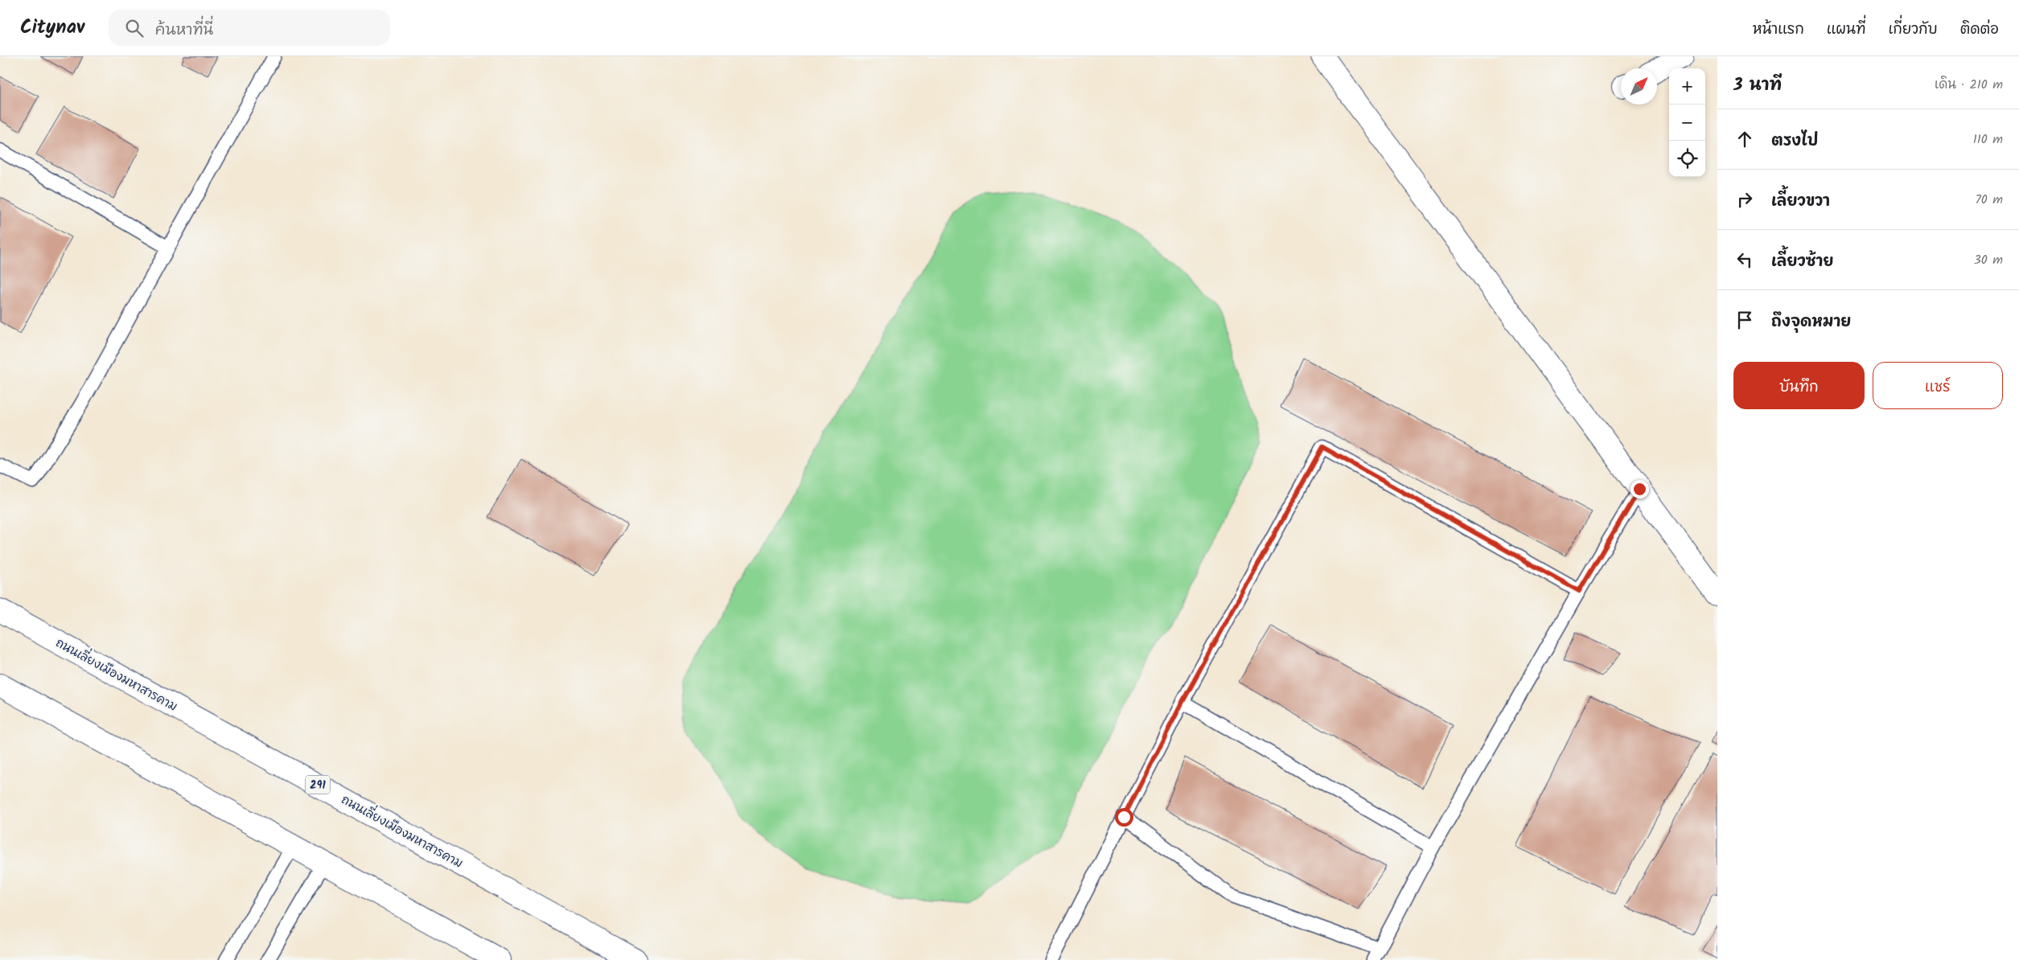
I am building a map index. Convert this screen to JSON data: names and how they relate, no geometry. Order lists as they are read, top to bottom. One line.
{"streets":{"main road":["ถนนเลี่ยงเมืองมหาสารคาม","291"]},"north":"top right","page":{"header":"Citynav","search":"ค้นหาที่นี่","nav":["หน้าแรก","แผนที่","เกี่ยวกับ","ติดต่อ"],"heading":["3 นาที","เดิน · 210 m"],"map_buttons":["+","−"],"list":[["ตรงไป","110 m"],["เลี้ยวขวา","70 m"],["เลี้ยวซ้าย","30 m"],"ถึงจุดหมาย"],"buttons":["บันทึก","แชร์"]}}
